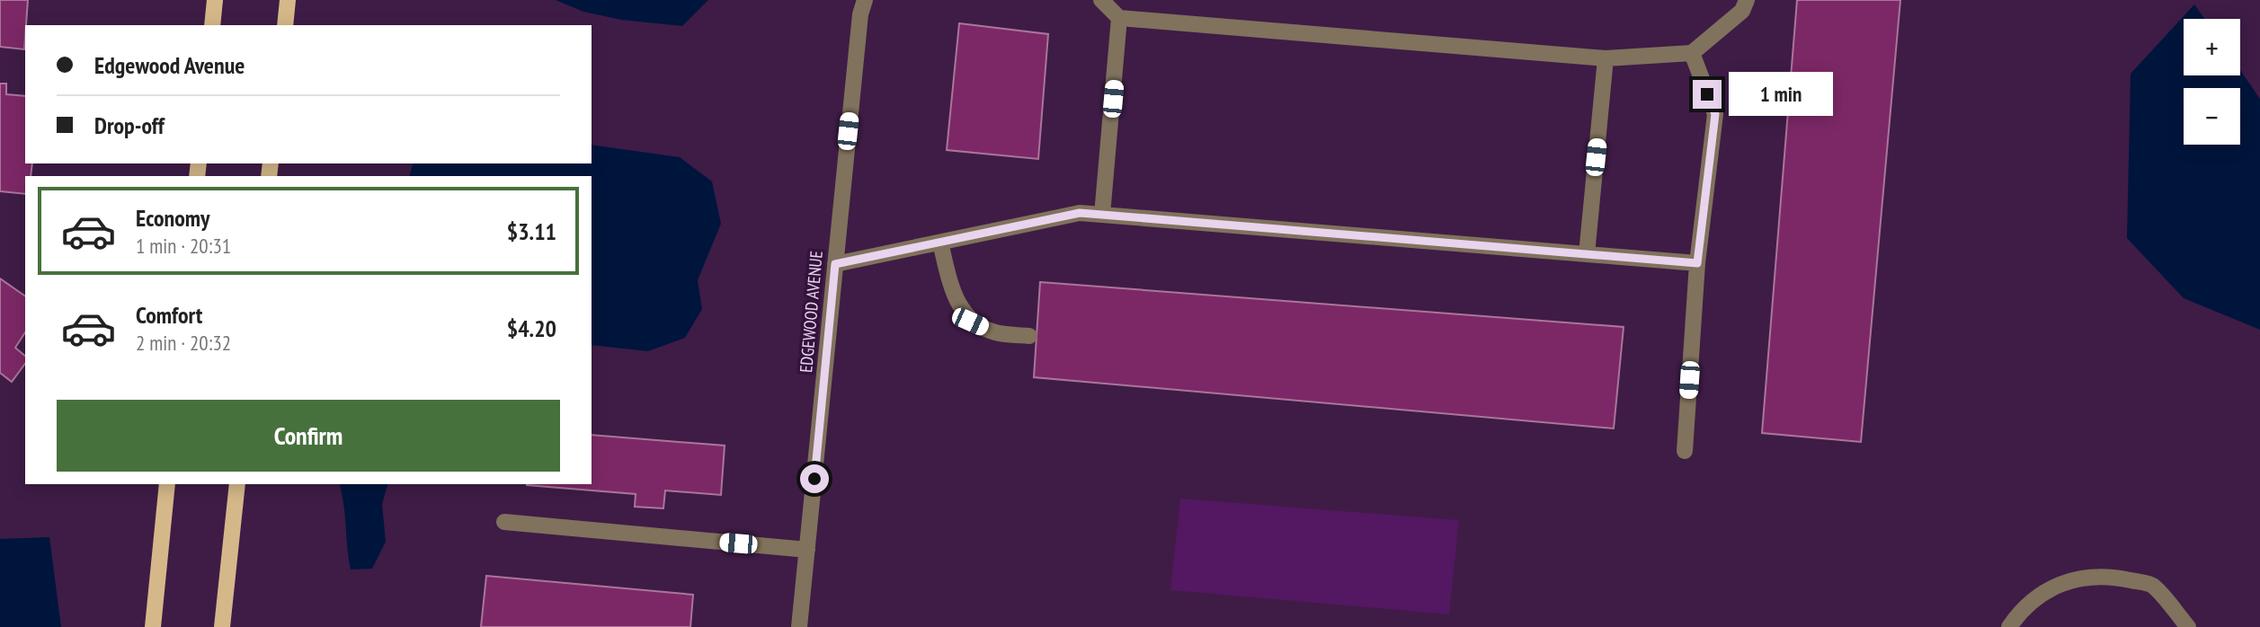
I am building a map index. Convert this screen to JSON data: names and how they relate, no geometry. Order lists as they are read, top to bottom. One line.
{"streets":{"street":["EDGEWOOD AVENUE"]},"page":{"map_buttons":["+","−"],"banner":["Edgewood Avenue","Drop-off"],"bubble":"1 min","list":[{"name":"Economy","note":"1 min · 20:31","value":"$3.11"},{"name":"Comfort","note":"2 min · 20:32","value":"$4.20"}],"buttons":"Confirm"}}
